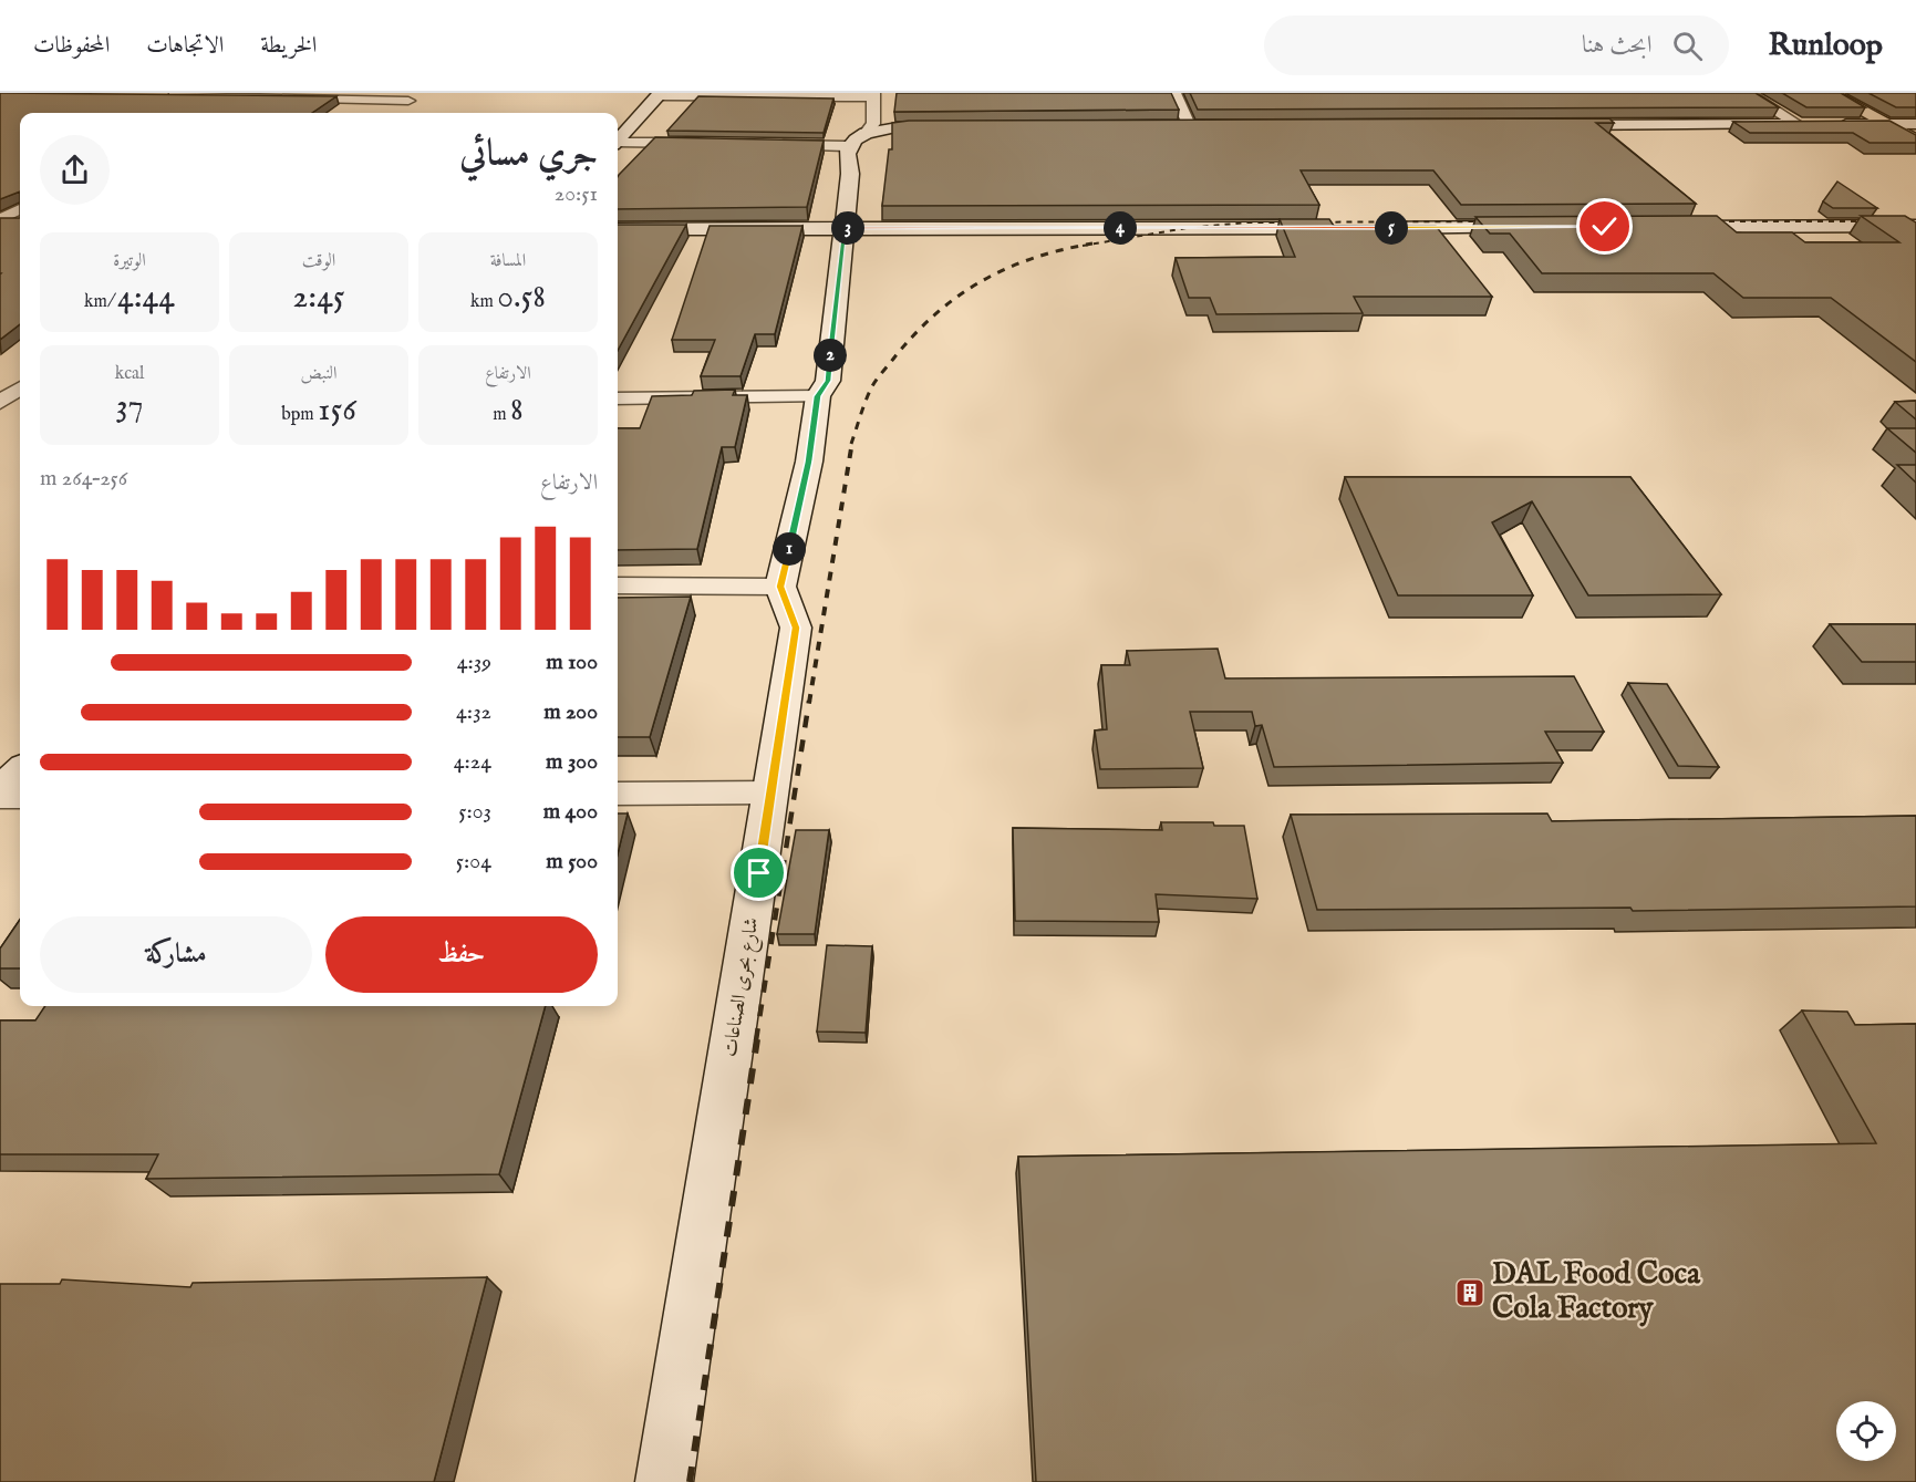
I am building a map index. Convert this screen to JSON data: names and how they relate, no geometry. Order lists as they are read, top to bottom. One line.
{"streets":{"street":["شارع بحرى الصناعات"]},"places":{"building":["DAL Food Coca Cola Factory"]},"page":{"header":"Runloop","search":"ابحث هنا","nav":["الخريطة","الاتجاهات","المحفوظات"],"heading":["جري مسائي","20:51"],"pins":["3","4","5","2","1"],"stats":[["المسافة","0.58 km"],["الوقت","2:45"],["الوتيرة","4:44 /km"],["الارتفاع","8 m"],["النبض","156 bpm"],["kcal","37"]],"chart":["الارتفاع","256–264 m"],"list":[{"name":"100 m","note":"4:39"},{"name":"200 m","note":"4:32"},{"name":"300 m","note":"4:24"},{"name":"400 m","note":"5:03"},{"name":"500 m","note":"5:04"}],"buttons":["حفظ","مشاركة"]}}
